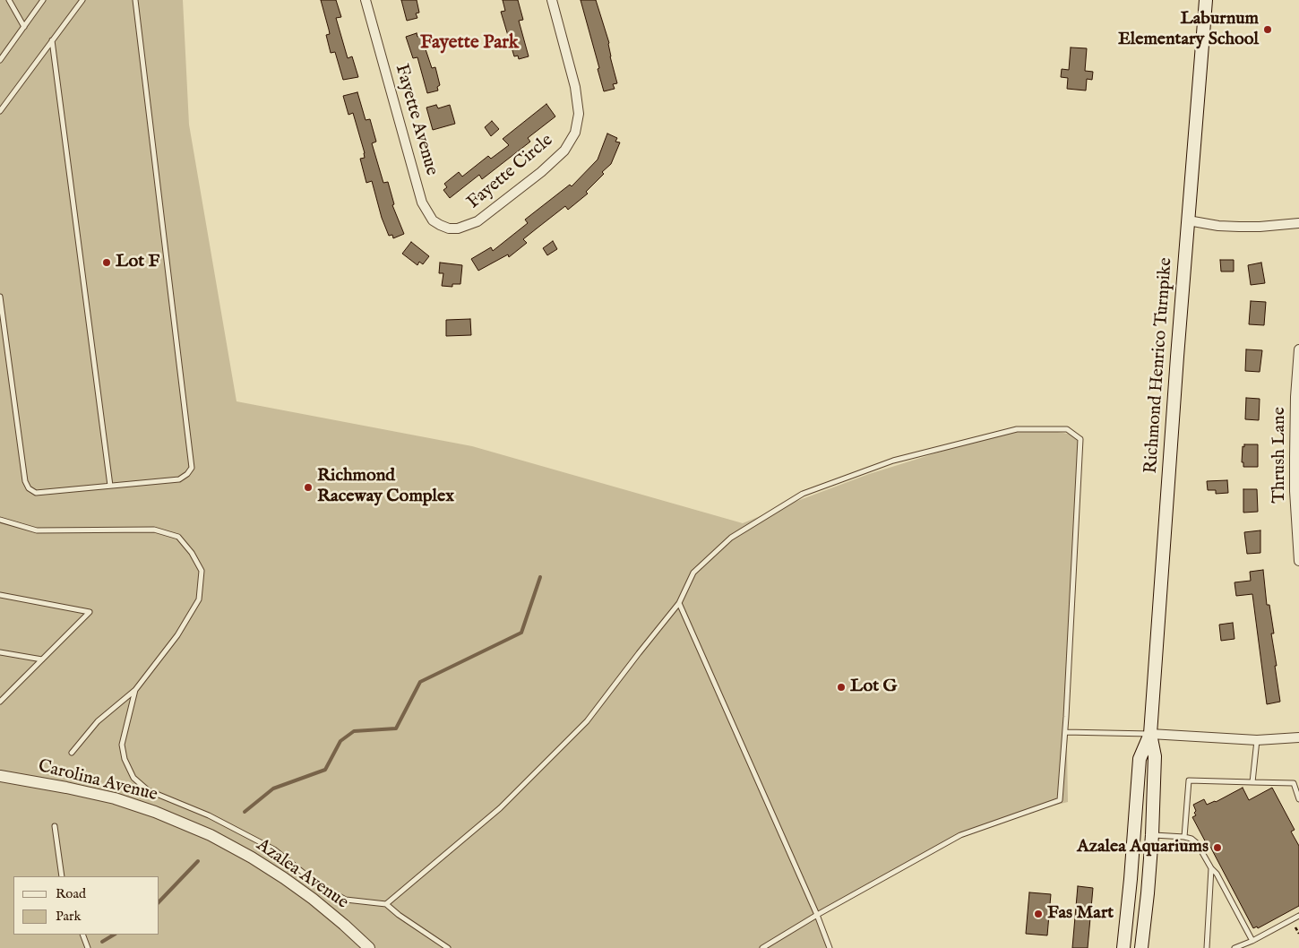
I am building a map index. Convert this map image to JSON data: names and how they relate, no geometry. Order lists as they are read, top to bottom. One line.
{"streets":{"main road":["Richmond Henrico Turnpike"],"street":["Fayette Avenue","Fayette Circle","Thrush Lane","Carolina Avenue","Azalea Avenue"]},"crossings":[["Fayette Avenue","Fayette Circle"],["Carolina Avenue","Azalea Avenue"]],"districts":["Fayette Park"],"places":["Laburnum Elementary School","Lot F","Richmond Raceway Complex","Lot G","Azalea Aquariums","Fas Mart"],"legend":["Road","Park"]}
